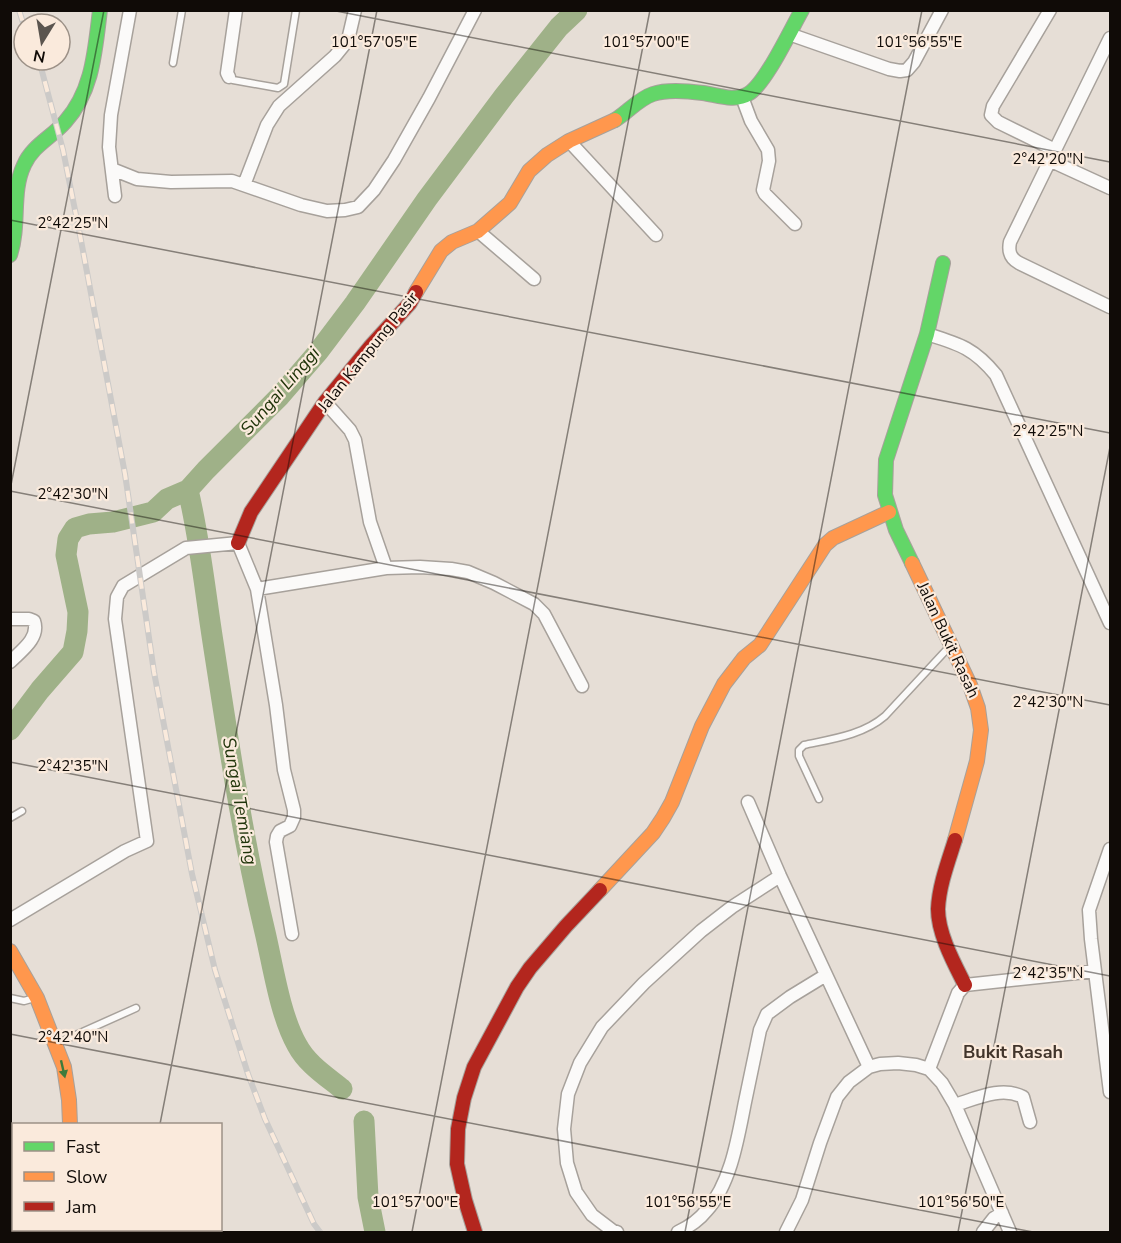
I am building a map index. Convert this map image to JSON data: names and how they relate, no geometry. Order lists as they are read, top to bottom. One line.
{"streets":{"main road":["Jalan Kampung Pasir","Jalan Bukit Rasah"]},"districts":["Bukit Rasah"],"water":["Sungai Linggi","Sungai Temiang"],"legend":["Fast","Slow","Jam"],"north":"bottom","coordinates":["101°57'05\"E","101°57'00\"E","101°56'55\"E","2°42'20\"N","2°42'25\"N","2°42'30\"N","2°42'35\"N","2°42'40\"N","101°56'50\"E"]}
